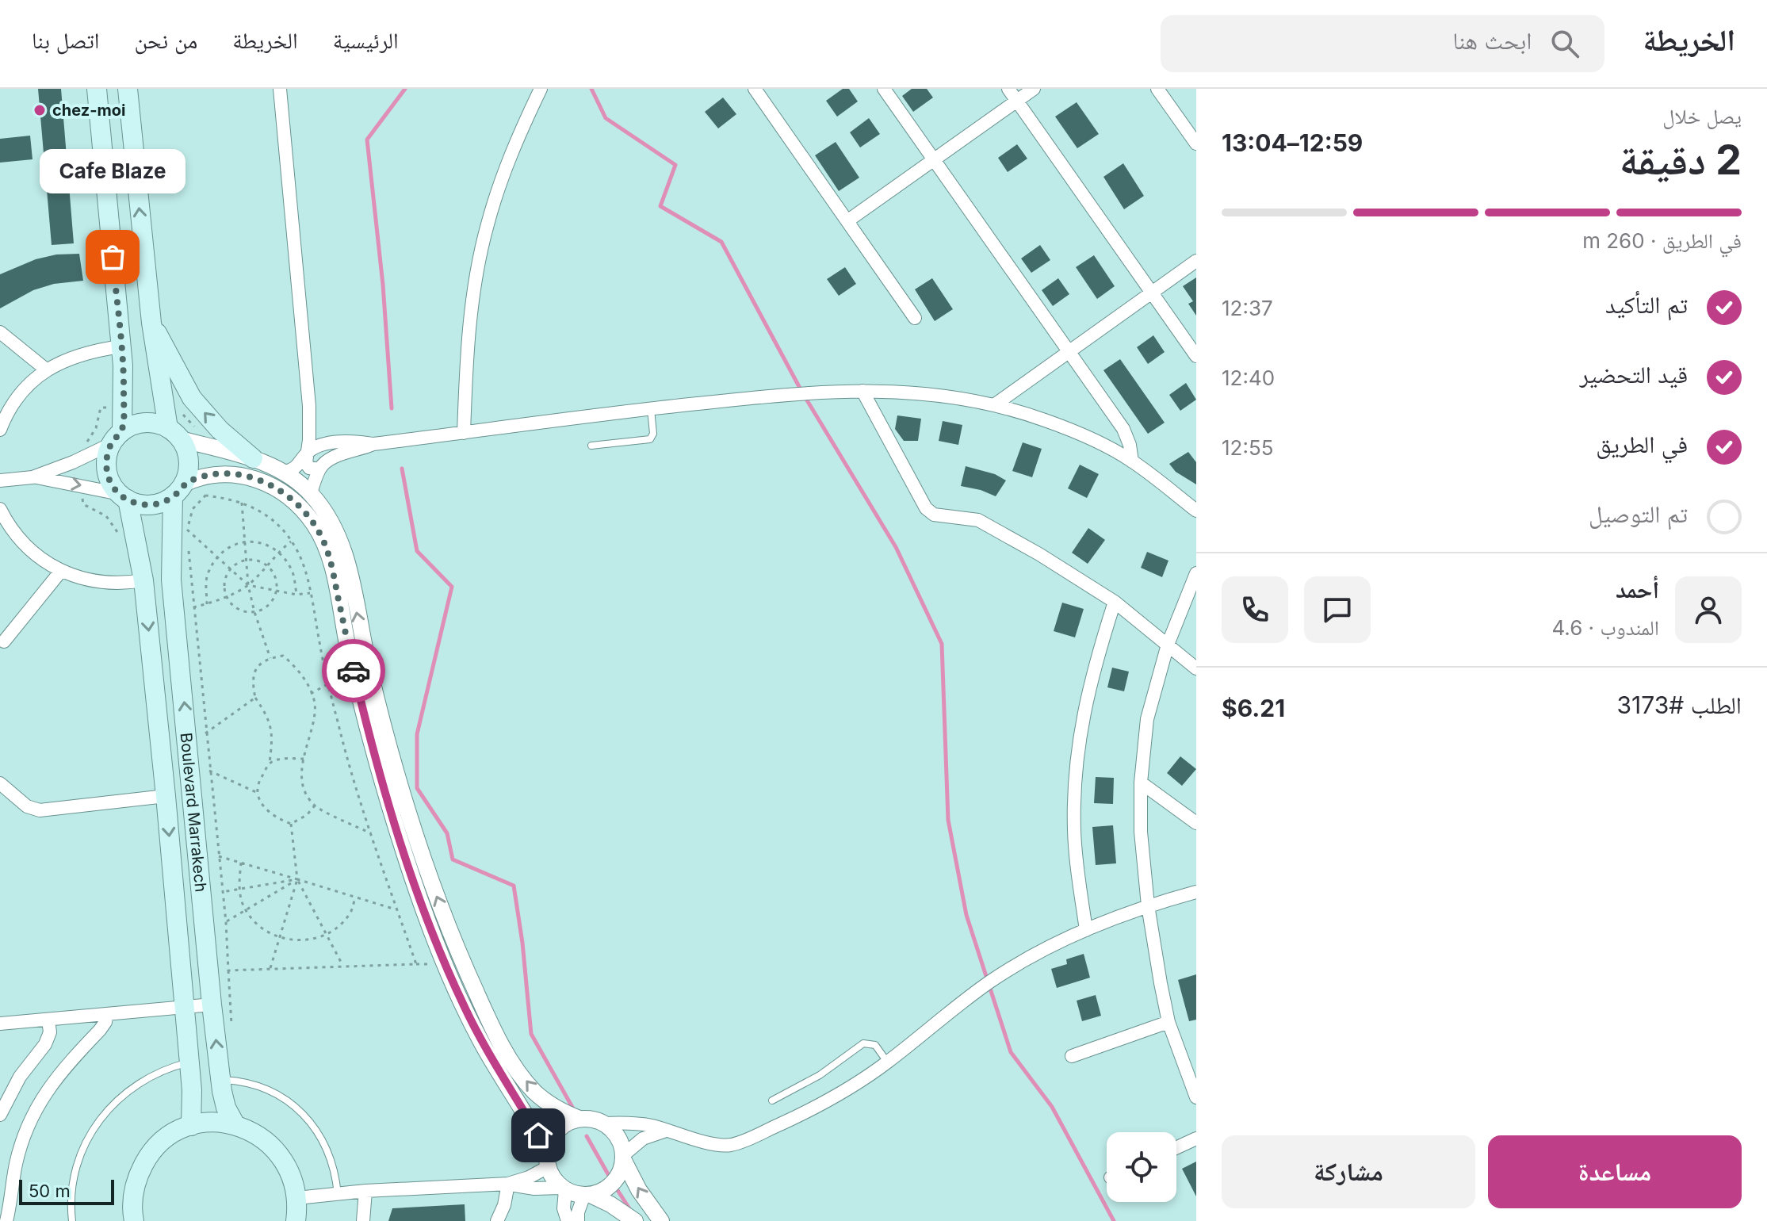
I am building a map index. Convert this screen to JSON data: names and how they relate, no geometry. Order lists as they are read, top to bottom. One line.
{"streets":{"main road":["Boulevard Marrakech"]},"places":["chez-moi","Cafe Blaze"],"scale_bar":"50 m","page":{"header":"الخريطة","search":"ابحث هنا","nav":["الرئيسية","الخريطة","من نحن","اتصل بنا"],"heading":["2 دقيقة","يصل خلال","12:59–13:04"],"panel":["أحمد","المندوب · 4.6","الطلب #3173","$6.21"],"bubble":"Cafe Blaze","bar":"في الطريق · 260 m","list":[["تم التأكيد","12:37"],["قيد التحضير","12:40"],["في الطريق","12:55"],"تم التوصيل"],"buttons":["مساعدة","مشاركة"],"scale":"50 m"}}
